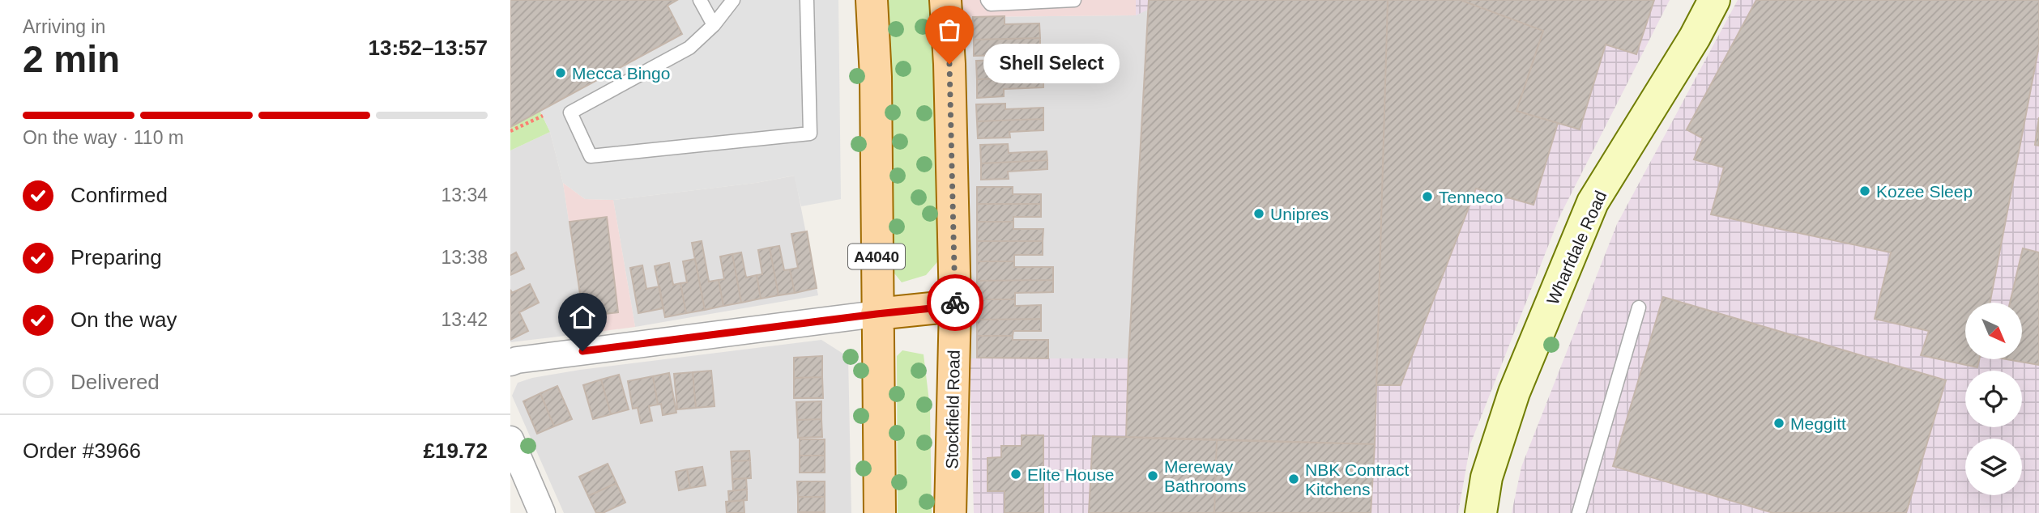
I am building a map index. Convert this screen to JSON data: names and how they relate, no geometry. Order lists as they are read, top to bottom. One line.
{"streets":{"main road":["Wharfdale Road","A4040","Stockfield Road"]},"places":["Shell Select","Mecca Bingo","Kozee Sleep","Tenneco","Unipres","Meggitt","Elite House","Mereway Bathrooms","NBK Contract Kitchens"],"north":"bottom right","page":{"heading":["2 min","Arriving in","13:52–13:57"],"panel":["Order #3966","£19.72"],"bubble":"Shell Select","bar":"On the way · 110 m","list":[["Confirmed","13:34"],["Preparing","13:38"],["On the way","13:42"],"Delivered"]}}
